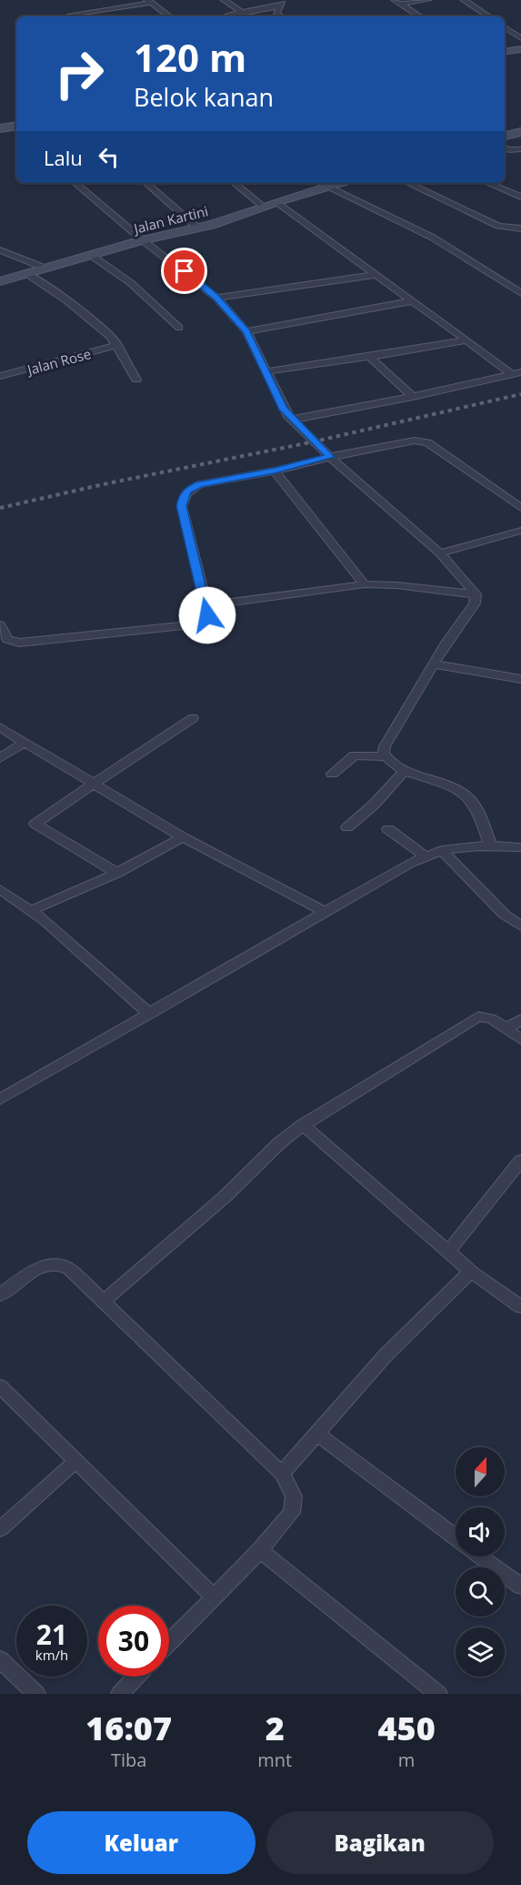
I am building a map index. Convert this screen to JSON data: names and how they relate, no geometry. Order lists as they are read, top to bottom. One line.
{"streets":{"street":["Jalan Kartini","Jalan Rose"]},"north":"top","page":{"turn":["120 m","Belok kanan"],"then":"Lalu","speed":"21 km/h","limit":"30","eta":["16:07","Tiba","2","mnt","450","m"],"buttons":["Keluar","Bagikan"]}}
